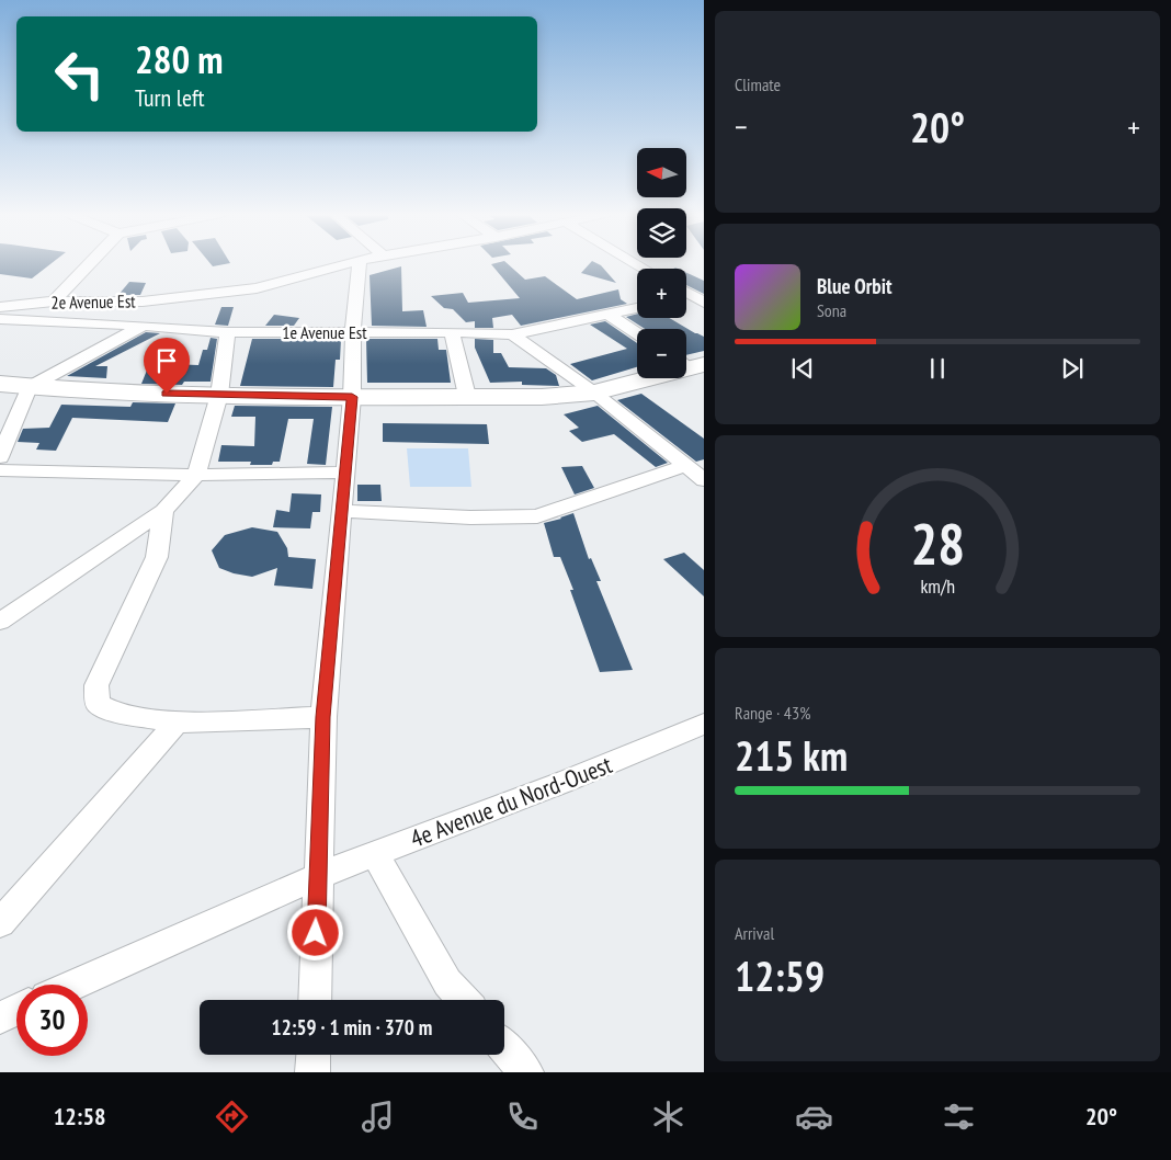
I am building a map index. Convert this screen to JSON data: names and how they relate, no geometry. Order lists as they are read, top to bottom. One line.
{"streets":{"street":["2e Avenue Est","1e Avenue Est","4e Avenue du Nord-Ouest"]},"north":"left","page":{"tile":["Climate",["Range · 43%","215 km"],["Arrival","12:59"]],"turn":["280 m","Turn left"],"heat":["−","20°","+"],"map_buttons":["+","−"],"song":["Blue Orbit","Sona"],"limit":"30","trip":"12:59 · 1 min · 370 m","tabs":["12:58","20°"],"gauge":["28","km/h"]}}
